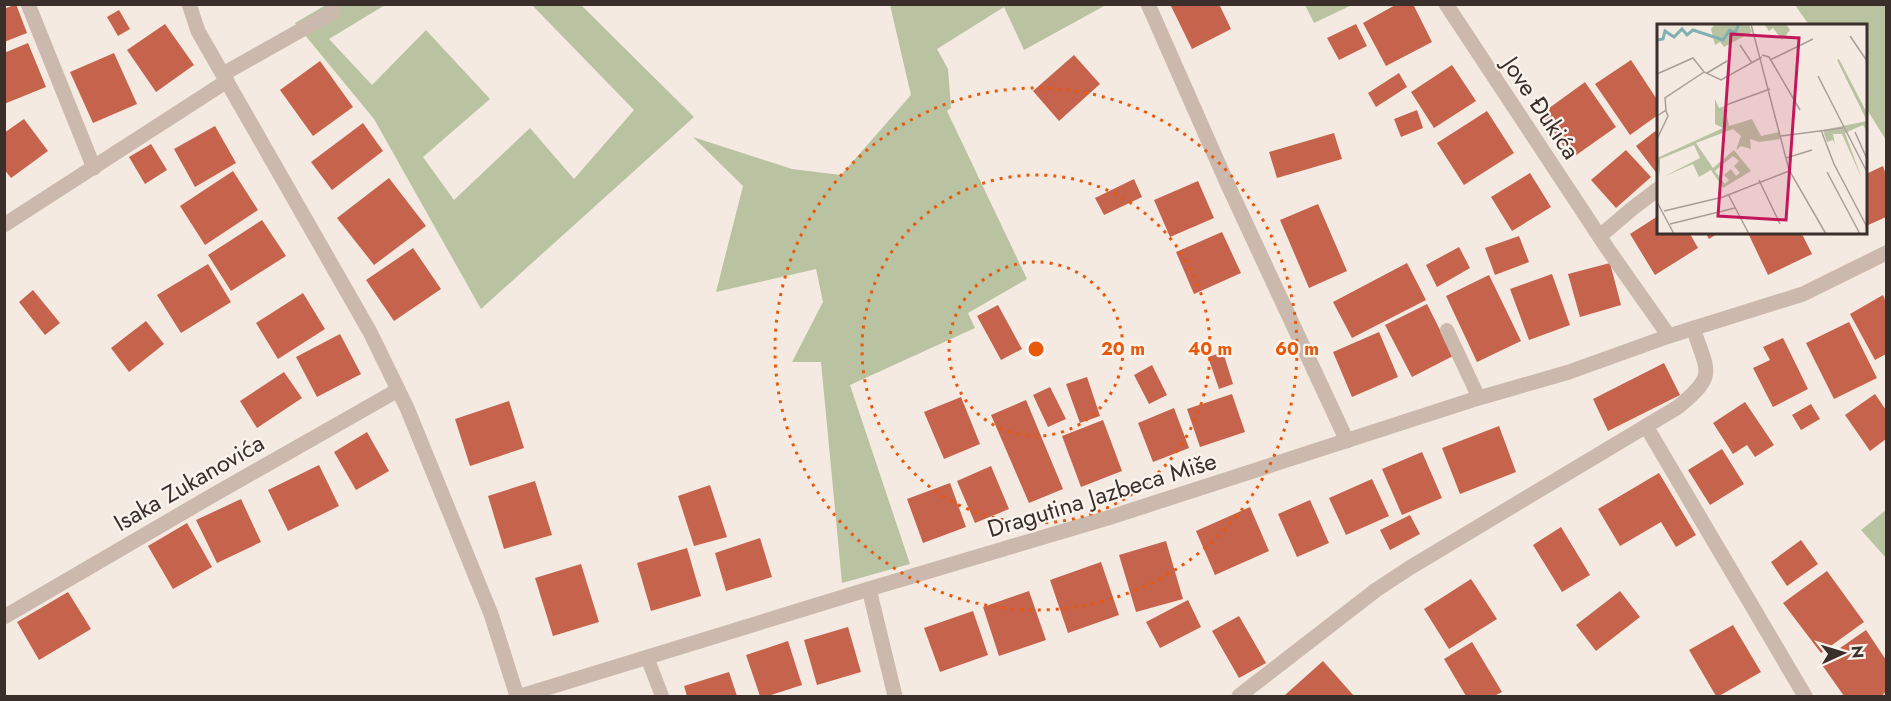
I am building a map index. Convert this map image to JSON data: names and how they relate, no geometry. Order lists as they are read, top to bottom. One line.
{"streets":{"street":["Jove Đukića","Isaka Zukanovića","Dragutina Jazbeca Miše"]},"crossings":[["Jove Đukića","Dragutina Jazbeca Miše"]],"north":"right","rings":["20 m","40 m","60 m"]}
